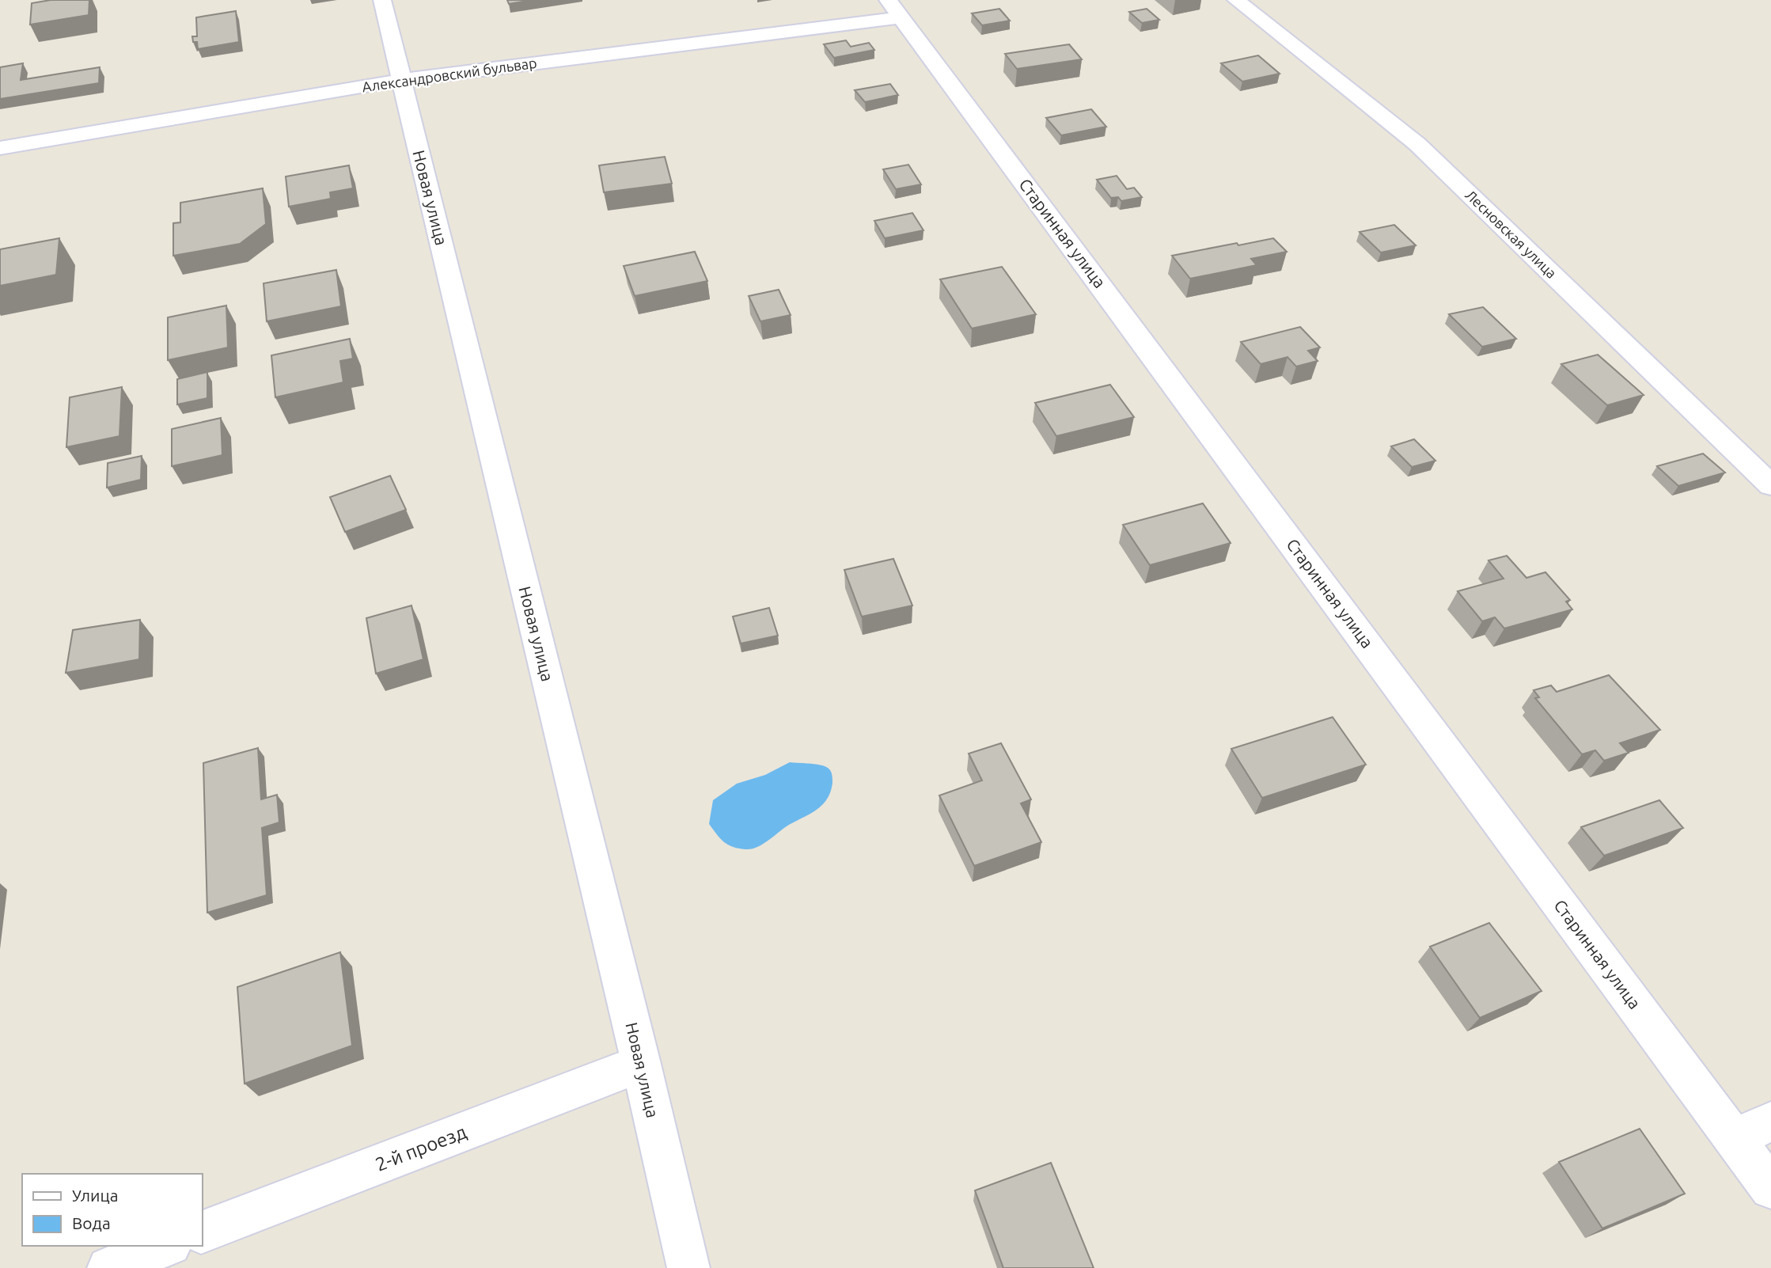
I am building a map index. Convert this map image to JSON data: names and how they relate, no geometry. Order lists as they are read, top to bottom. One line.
{"streets":{"street":["Александровский бульвар","Новая улица","Старинная улица","Лесновская улица","2-й проезд"]},"crossings":[["Александровский бульвар","Новая улица"],["Александровский бульвар","Старинная улица"],["Новая улица","2-й проезд"]],"legend":["Улица","Вода"]}
